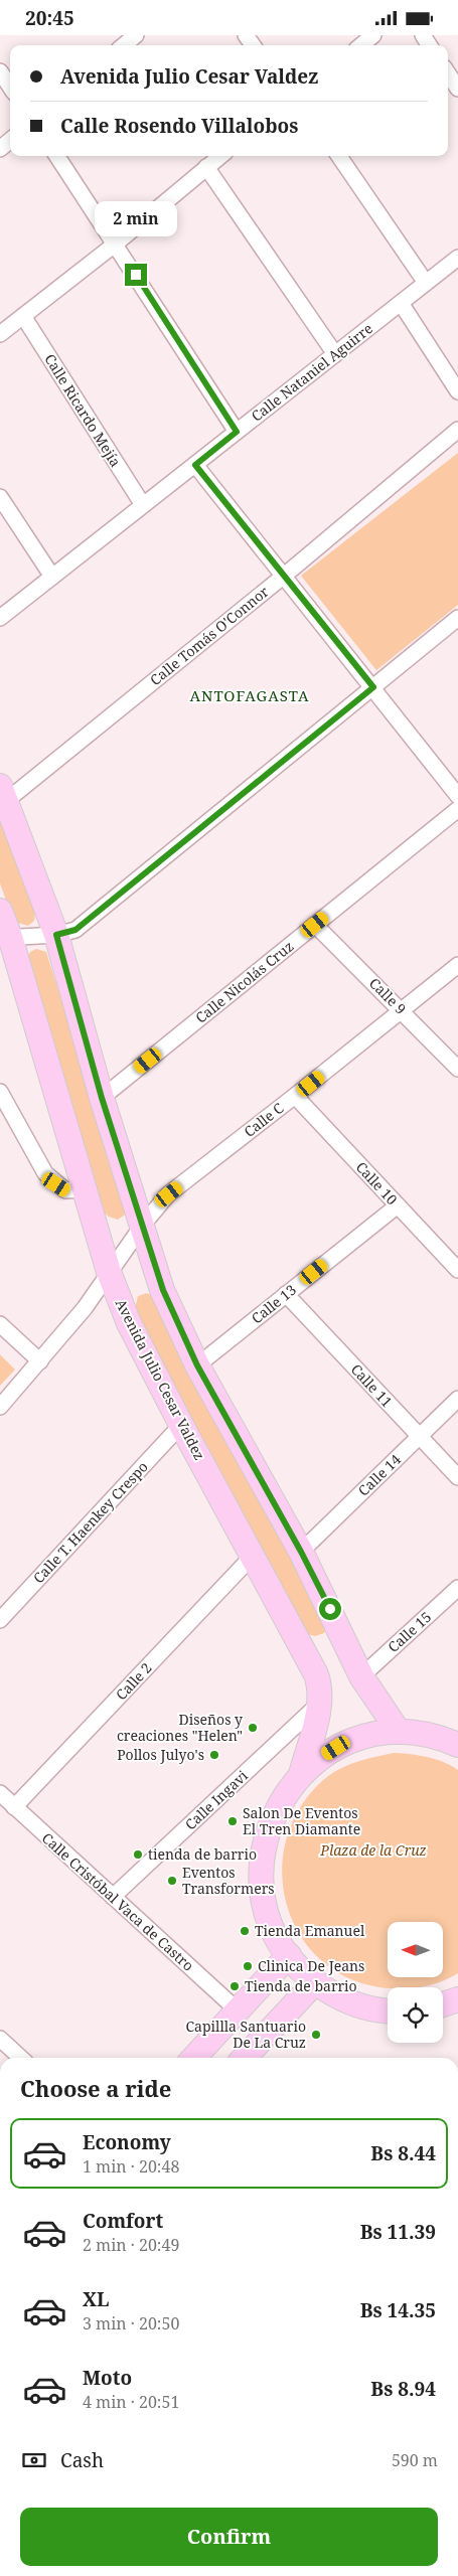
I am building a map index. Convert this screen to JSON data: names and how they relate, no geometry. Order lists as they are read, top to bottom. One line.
{"streets":{"main road":["Avenida Julio Cesar Valdez"],"street":["Calle Nataniel Aguirre","Calle Ricardo Mejía","Calle Tomás O'Connor","Calle Nicolás Cruz","Calle 9","Calle C","Calle 10","Calle 13","Calle 11","Calle 14","Calle T. Haenkey Crespo","Calle 15","Calle 2","Calle Ingavi","Calle Cristóbal Vaca de Castro"]},"crossings":[["Calle Nataniel Aguirre","Calle Ricardo Mejía"],["Calle Nicolás Cruz","Calle 9"],["Calle 9","Calle C"],["Calle C","Calle 10"],["Calle C","Avenida Julio Cesar Valdez"],["Calle 10","Calle 13"],["Calle 13","Calle 11"],["Avenida Julio Cesar Valdez","Calle T. Haenkey Crespo"],["Avenida Julio Cesar Valdez","Calle 2"],["Avenida Julio Cesar Valdez","Calle Ingavi"],["Calle 11","Calle 14"],["Calle 2","Calle Cristóbal Vaca de Castro"],["Calle Ingavi","Calle Cristóbal Vaca de Castro"]],"districts":["ANTOFAGASTA"],"parks":["Plaza de la Cruz"],"places":["Diseños y creaciones \"Helen\"","Pollos Julyo's","Salon De Eventos El Tren Diamante","tienda de barrio","Eventos Transformers","Tienda Emanuel","Clinica De Jeans","Tienda de barrio","Capillla Santuario De La Cruz"],"north":"left","page":{"status":"20:45","banner":["Avenida Julio Cesar Valdez","Calle Rosendo Villalobos"],"bubble":"2 min","heading":"Choose a ride","list":[{"name":"Economy","note":"1 min · 20:48","value":"Bs 8.44"},{"name":"Comfort","note":"2 min · 20:49","value":"Bs 11.39"},{"name":"XL","note":"3 min · 20:50","value":"Bs 14.35"},{"name":"Moto","note":"4 min · 20:51","value":"Bs 8.94"}],"pay":["Cash","590 m"],"buttons":"Confirm"}}
